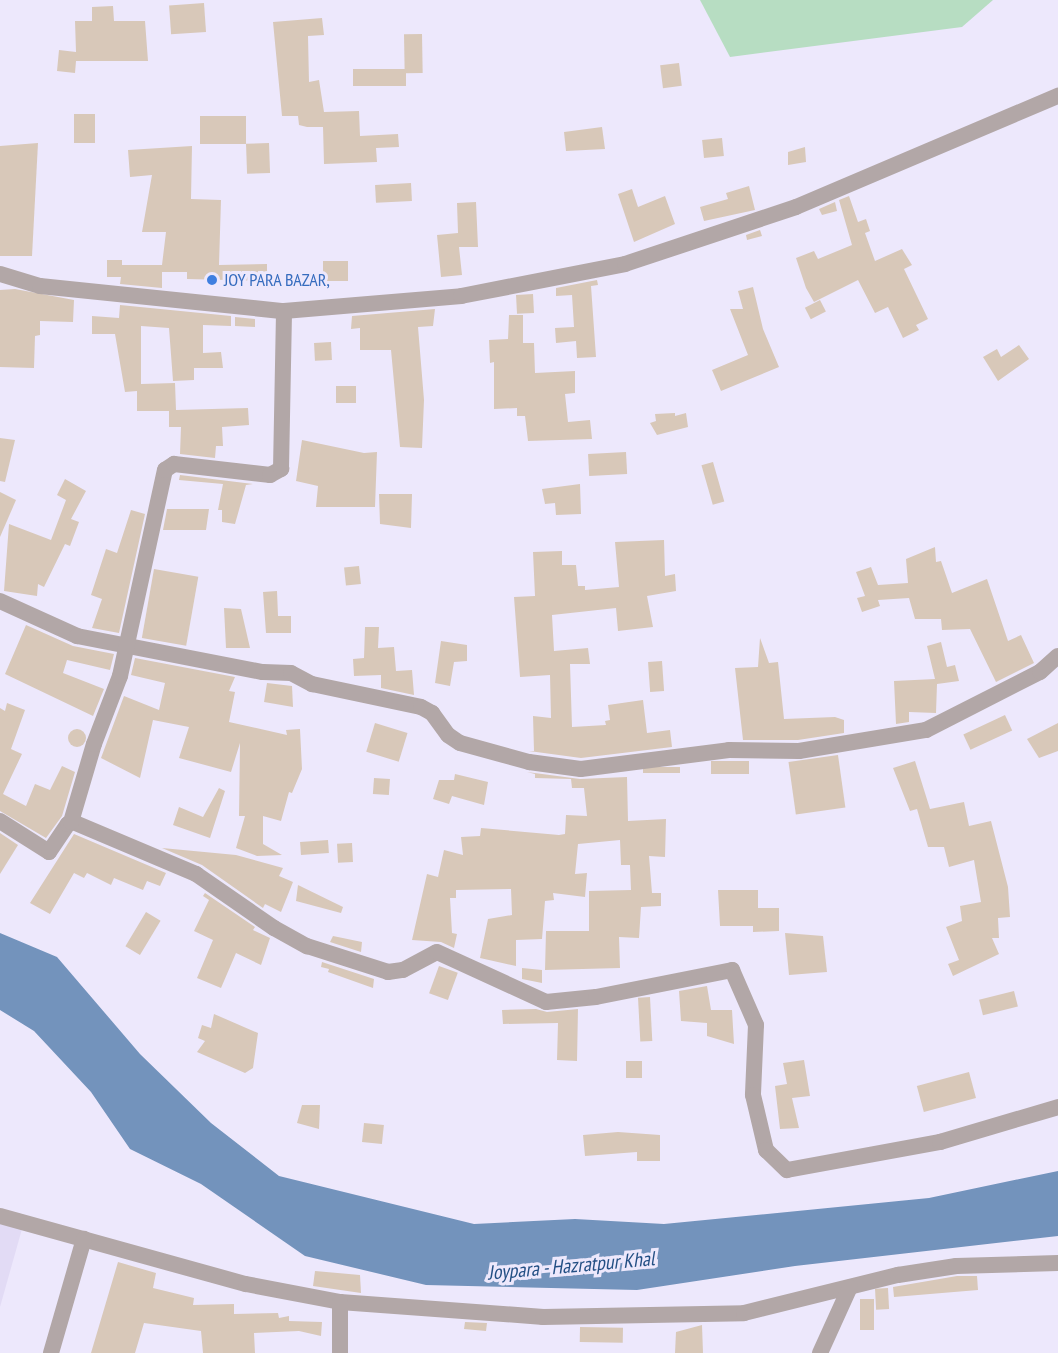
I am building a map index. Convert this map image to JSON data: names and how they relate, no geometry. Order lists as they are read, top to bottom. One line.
{"water":["Joypara - Hazratpur Khal"],"places":["JOY PARA BAZAR,"]}
